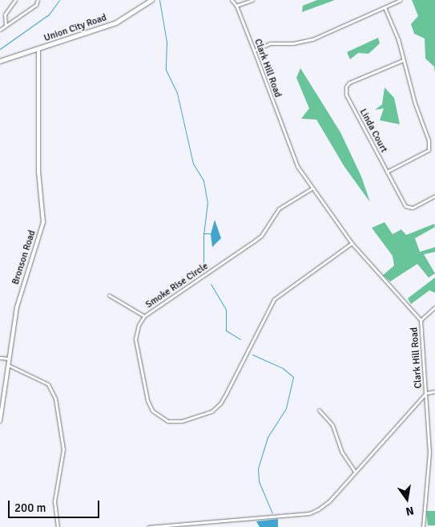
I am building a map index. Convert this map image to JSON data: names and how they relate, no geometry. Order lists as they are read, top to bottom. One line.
{"streets":{"main road":["Union City Road"],"street":["Clark Hill Road","Linda Court","Bronson Road","Smoke Rise Circle"]},"crossings":[["Union City Road","Bronson Road"],["Clark Hill Road","Smoke Rise Circle"]],"scale_bar":"200 m","north":"bottom"}
